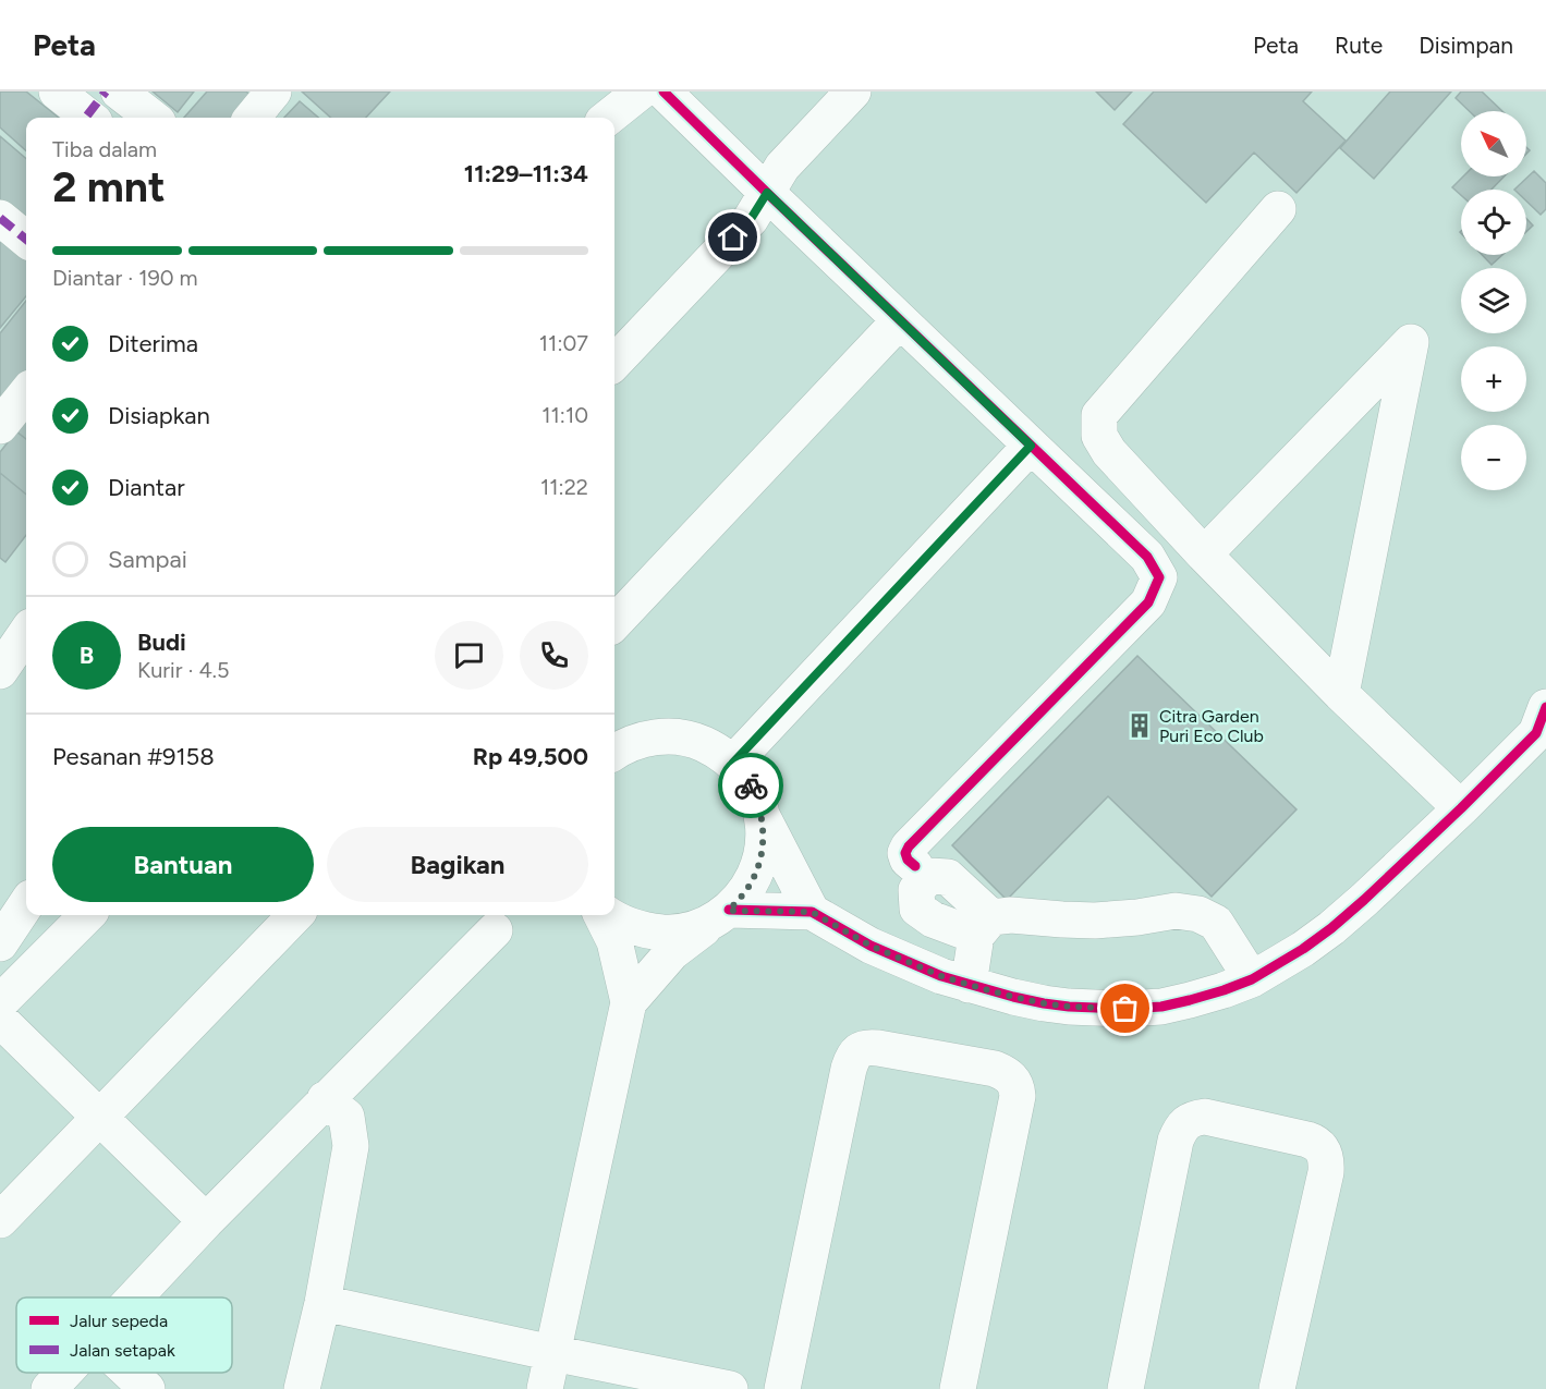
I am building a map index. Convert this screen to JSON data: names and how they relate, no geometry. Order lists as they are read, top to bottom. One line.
{"places":{"building":["Citra Garden Puri Eco Club"]},"legend":["Jalur sepeda","Jalan setapak"],"north":"top left","page":{"header":"Peta","nav":["Peta","Rute","Disimpan"],"map_buttons":["+","−"],"heading":["2 mnt","Tiba dalam","11:29–11:34"],"panel":["Budi","Kurir · 4.5","Pesanan #9158","Rp 49,500"],"bar":"Diantar · 190 m","list":[["Diterima","11:07"],["Disiapkan","11:10"],["Diantar","11:22"],"Sampai"],"round":"B","buttons":["Bantuan","Bagikan"]}}
